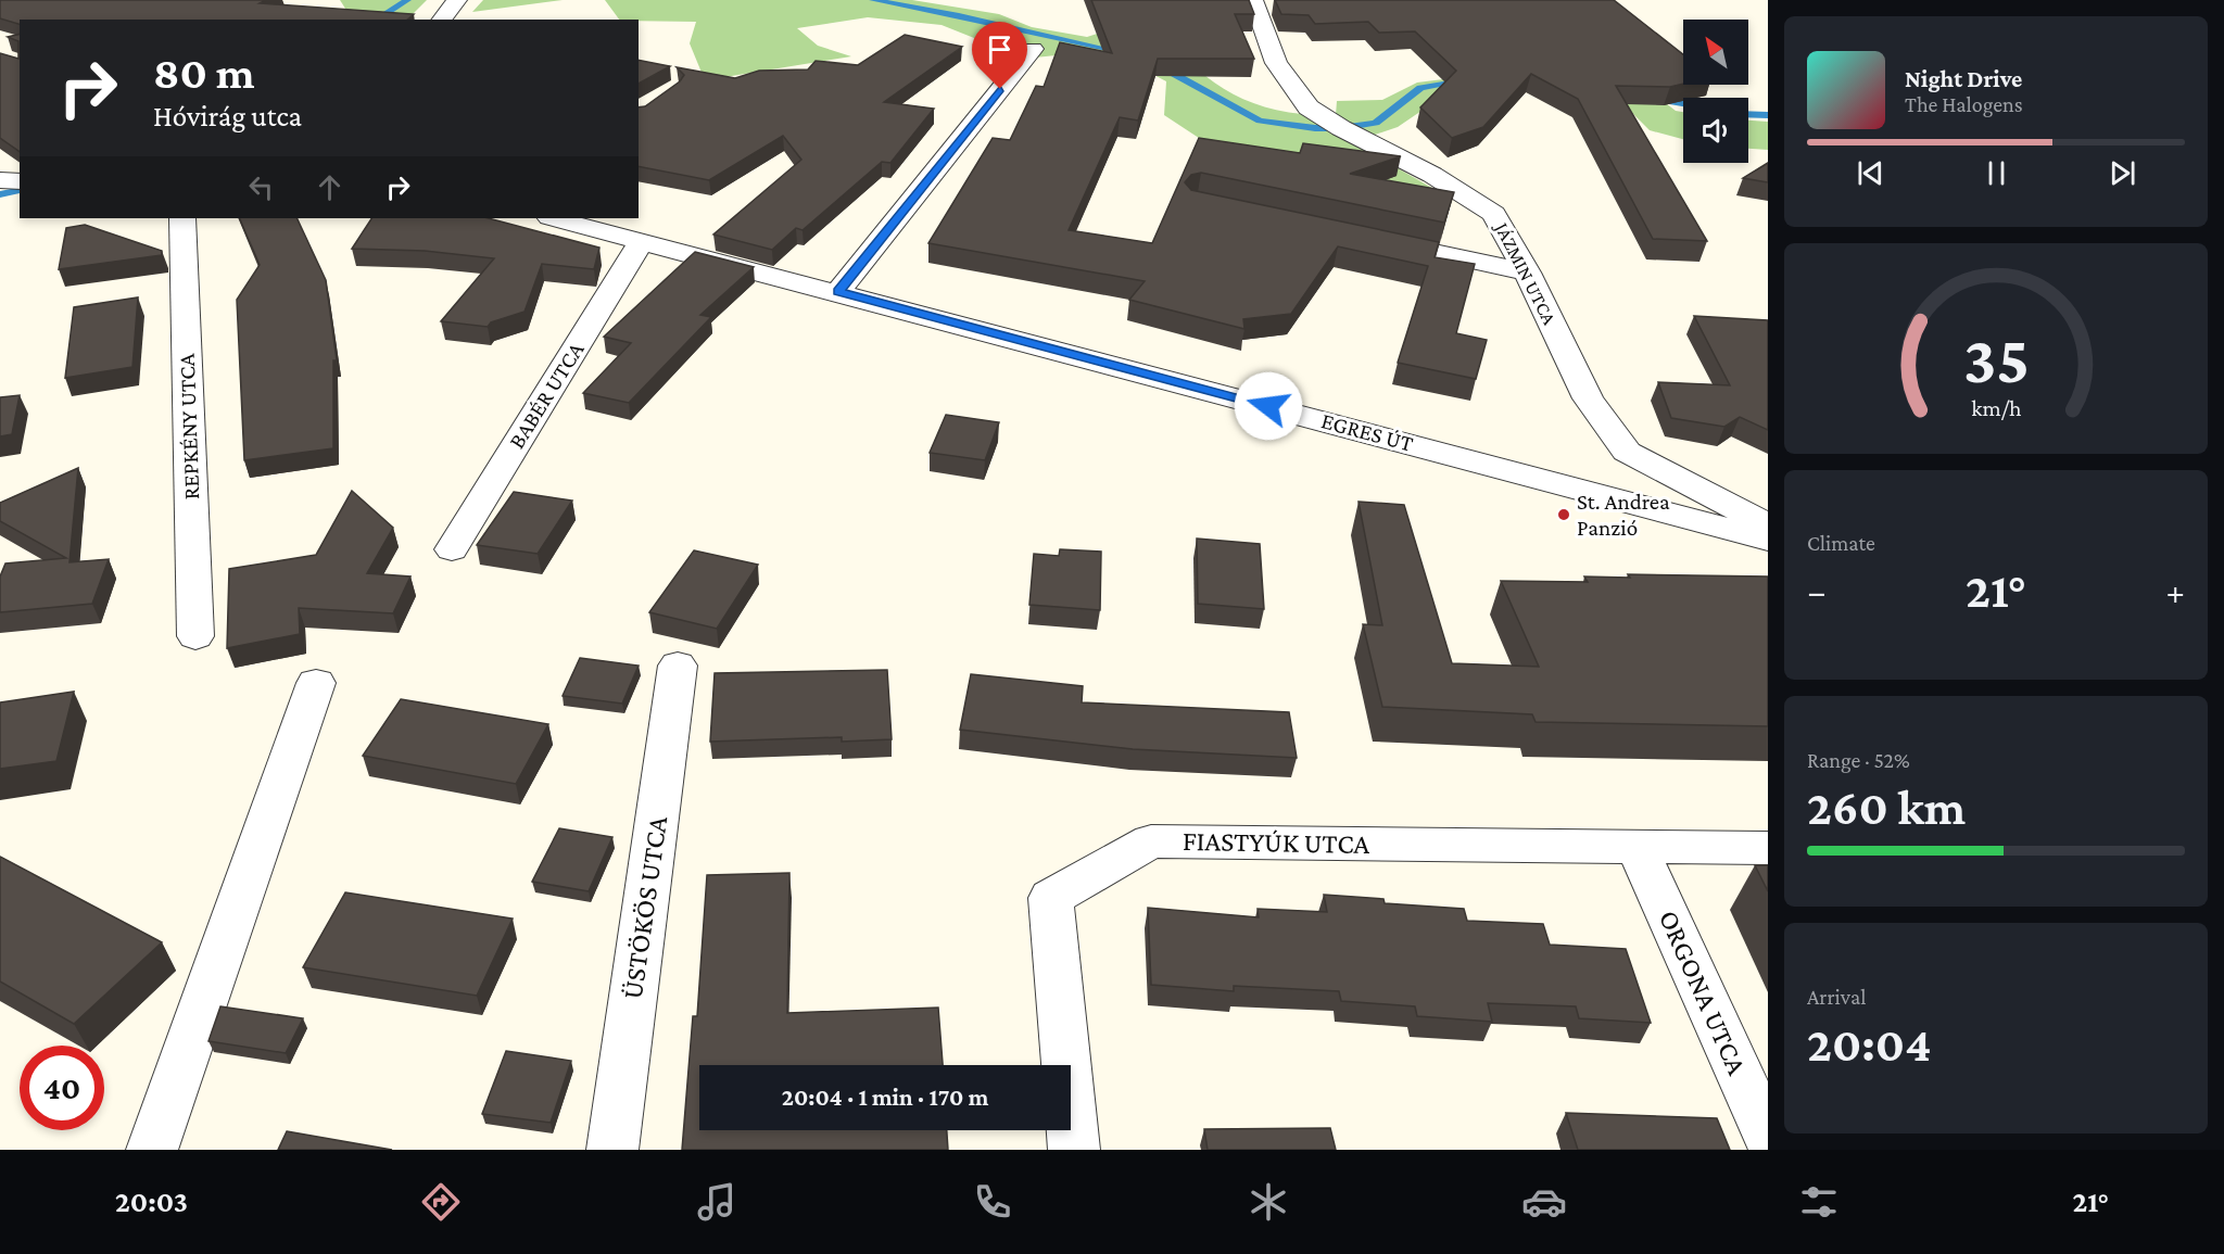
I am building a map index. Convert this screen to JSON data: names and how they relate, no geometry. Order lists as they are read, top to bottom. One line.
{"streets":{"street":["JÁZMIN UTCA","BABÉR UTCA","REPKÉNY UTCA","EGRES ÚT","FIASTYÚK UTCA","ÜSTÖKÖS UTCA","ORGONA UTCA"]},"crossings":[["BABÉR UTCA","EGRES ÚT"],["FIASTYÚK UTCA","ORGONA UTCA"]],"places":["St. Andrea Panzió"],"north":"top left","page":{"turn":["80 m","Hóvirág utca"],"song":["Night Drive","The Halogens"],"tile":["Climate",["Range · 52%","260 km"],["Arrival","20:04"]],"heat":["−","21°","+"],"limit":"40","trip":"20:04 · 1 min · 170 m","tabs":["20:03","21°"],"gauge":["35","km/h"]}}
